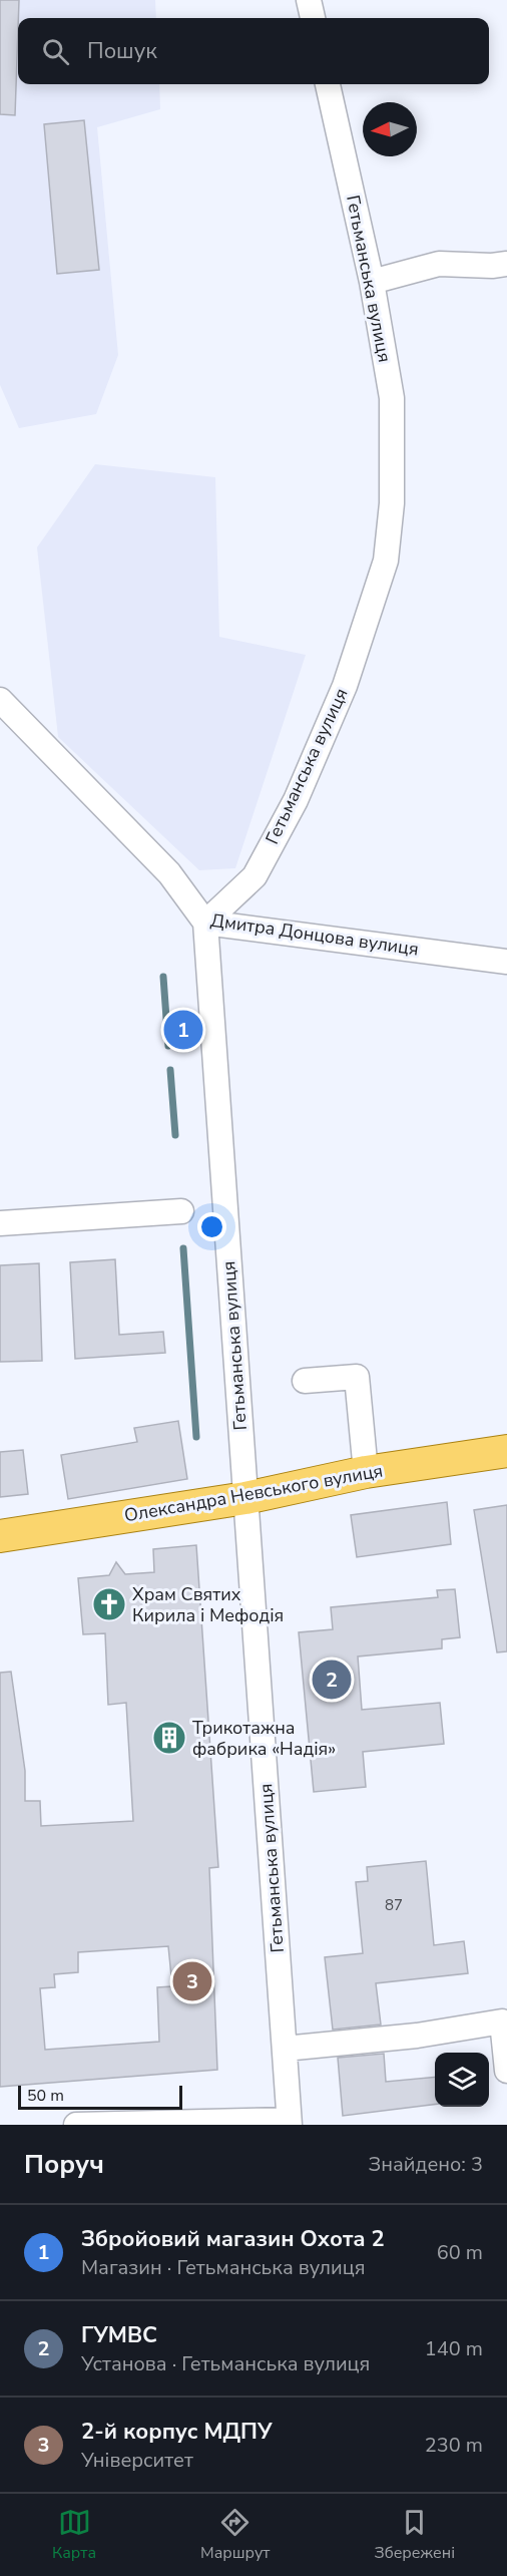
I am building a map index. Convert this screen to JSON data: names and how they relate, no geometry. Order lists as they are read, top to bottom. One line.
{"streets":{"main road":["Олександра Невського вулиця"],"street":["Гетьманська вулиця","Дмитра Донцова вулиця"]},"crossings":[["Гетьманська вулиця","Дмитра Донцова вулиця"],["Гетьманська вулиця","Олександра Невського вулиця"]],"places":{"church":["Храм Святих Кирила і Мефодія"],"building":["Трикотажна фабрика «Надія»"]},"house_numbers":["87"],"scale_bar":"50 m","north":"left","page":{"search":"Пошук","pins":["1","2","3"],"scale":"50 m","heading":["Поруч","Знайдено: 3"],"list":[{"mark":"1","name":"Збройовий магазин Охота 2","note":"Магазин · Гетьманська вулиця","value":"60 m"},{"mark":"2","name":"ГУМВС","note":"Установа · Гетьманська вулиця","value":"140 m"},{"mark":"3","name":"2-й корпус МДПУ","note":"Університет","value":"230 m"}],"nav":["Карта","Маршрут","Збережені"]}}
